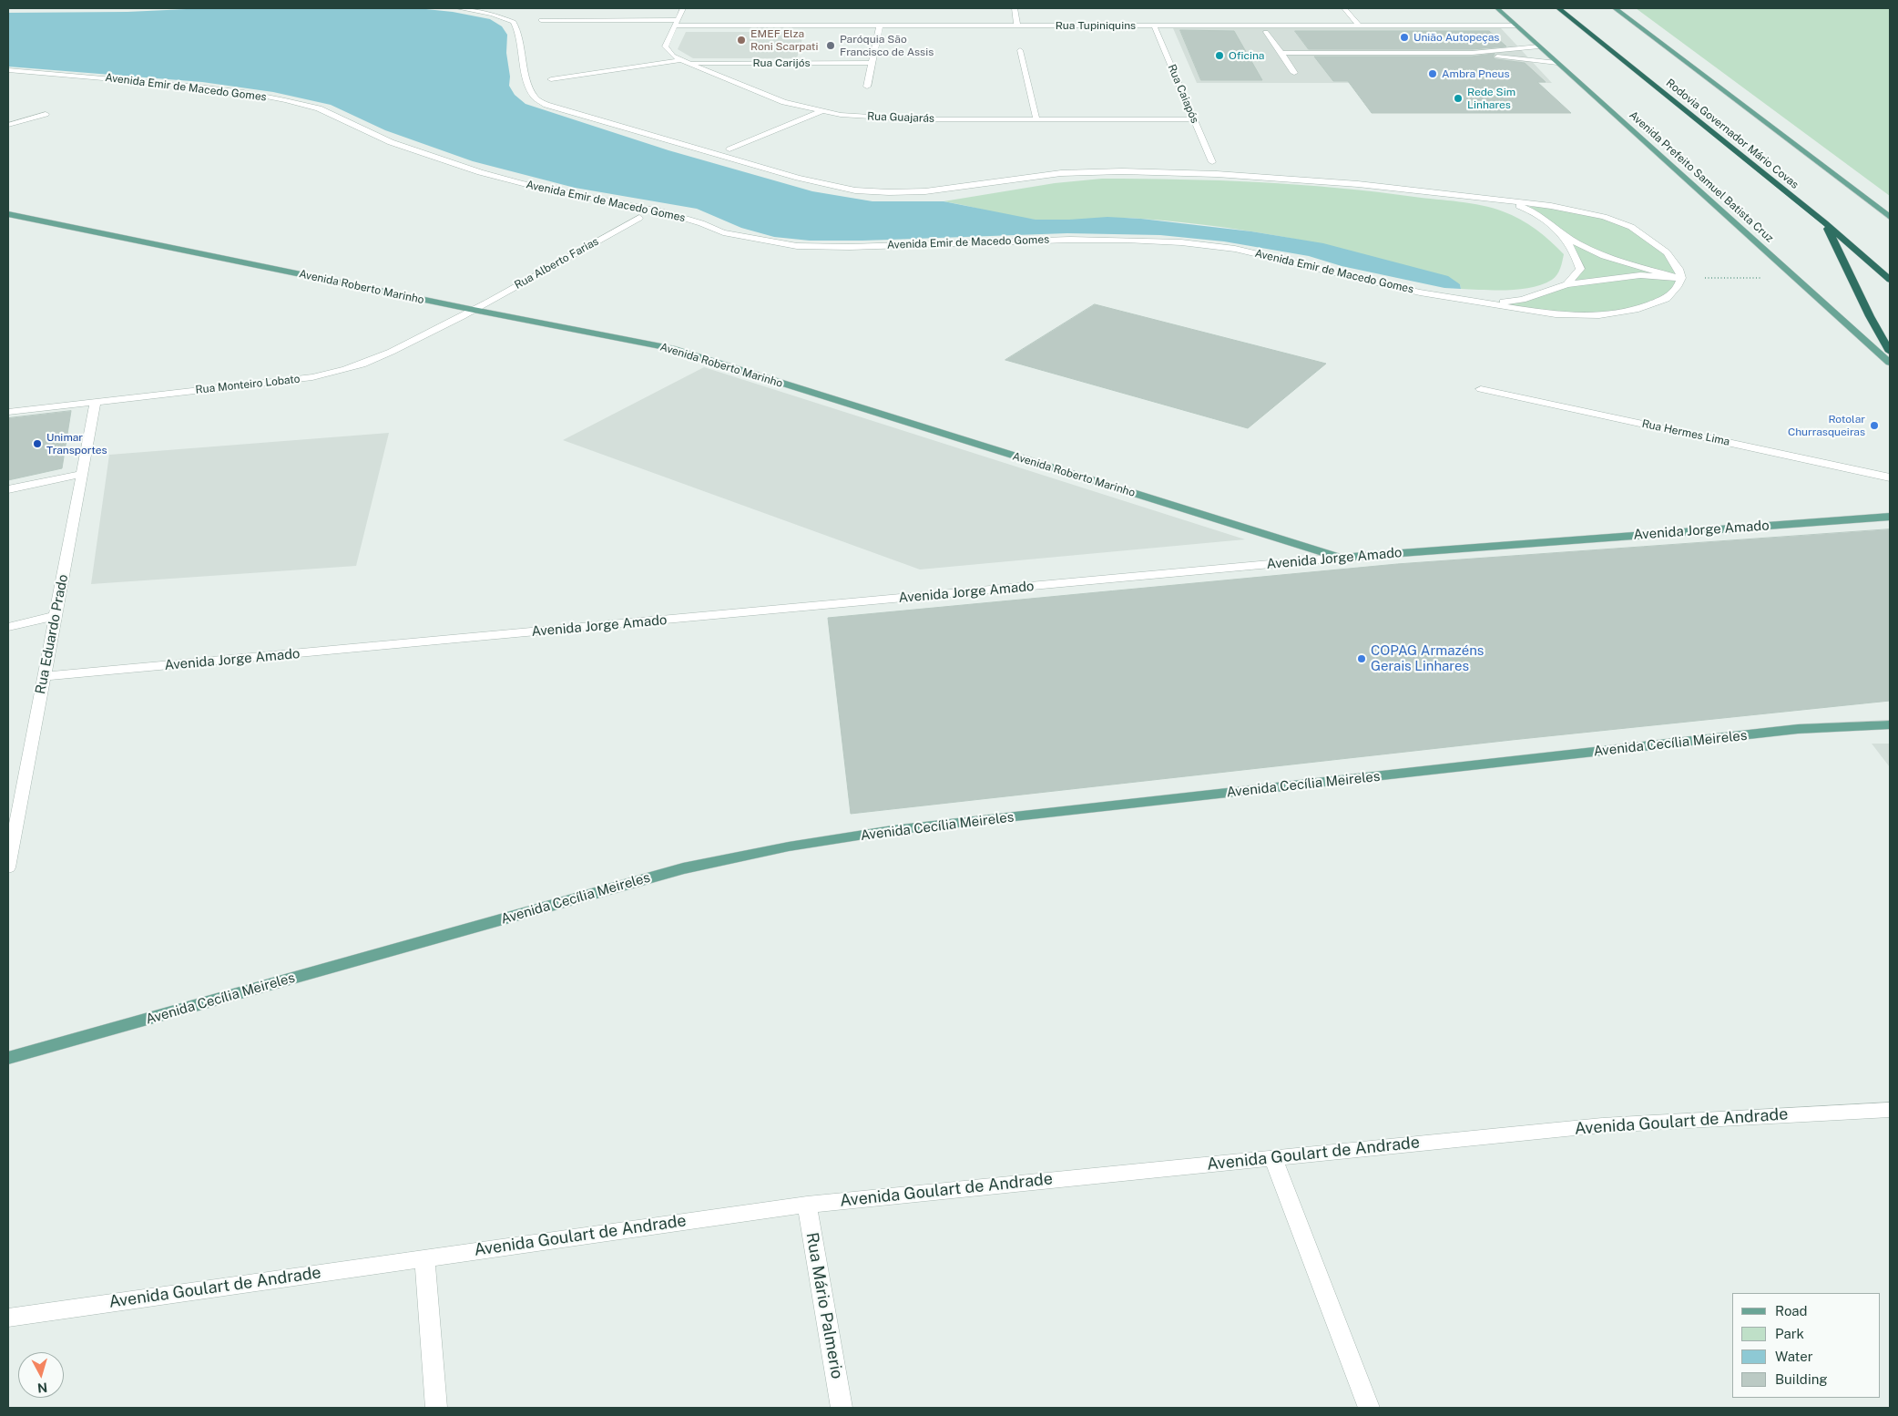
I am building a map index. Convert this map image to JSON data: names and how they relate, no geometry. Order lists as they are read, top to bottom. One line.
{"streets":{"highway":["Rodovia Governador Mário Covas"],"main road":["Avenida Prefeito Samuel Batista Cruz","Avenida Roberto Marinho","Avenida Jorge Amado","Avenida Cecília Meireles"],"street":["Rua Tupiniquins","Rua Carijós","Avenida Emir de Macedo Gomes","Rua Caiapós","Rua Guajarás","Rua Alberto Farias","Rua Monteiro Lobato","Rua Hermes Lima","Rua Eduardo Prado","Avenida Goulart de Andrade","Rua Mário Palmerio"]},"crossings":[["Rua Tupiniquins","Rua Caiapós"],["Rua Tupiniquins","Rua Guajarás"],["Rua Tupiniquins","Avenida Prefeito Samuel Batista Cruz"],["Rua Carijós","Rua Guajarás"],["Rua Caiapós","Rua Guajarás"],["Rua Alberto Farias","Avenida Roberto Marinho"],["Rua Alberto Farias","Rua Monteiro Lobato"],["Avenida Roberto Marinho","Rua Monteiro Lobato"],["Avenida Roberto Marinho","Avenida Jorge Amado"],["Rua Monteiro Lobato","Rua Eduardo Prado"],["Avenida Jorge Amado","Rua Eduardo Prado"],["Avenida Goulart de Andrade","Rua Mário Palmerio"]],"places":["União Autopeças","EMEF Elza Roni Scarpati","Paróquia São Francisco de Assis","Oficina","Ambra Pneus","Rede Sim Linhares","Rotolar Churrasqueiras","Unimar Transportes","COPAG Armazéns Gerais Linhares"],"legend":["Road","Park","Water","Building"],"north":"bottom"}
